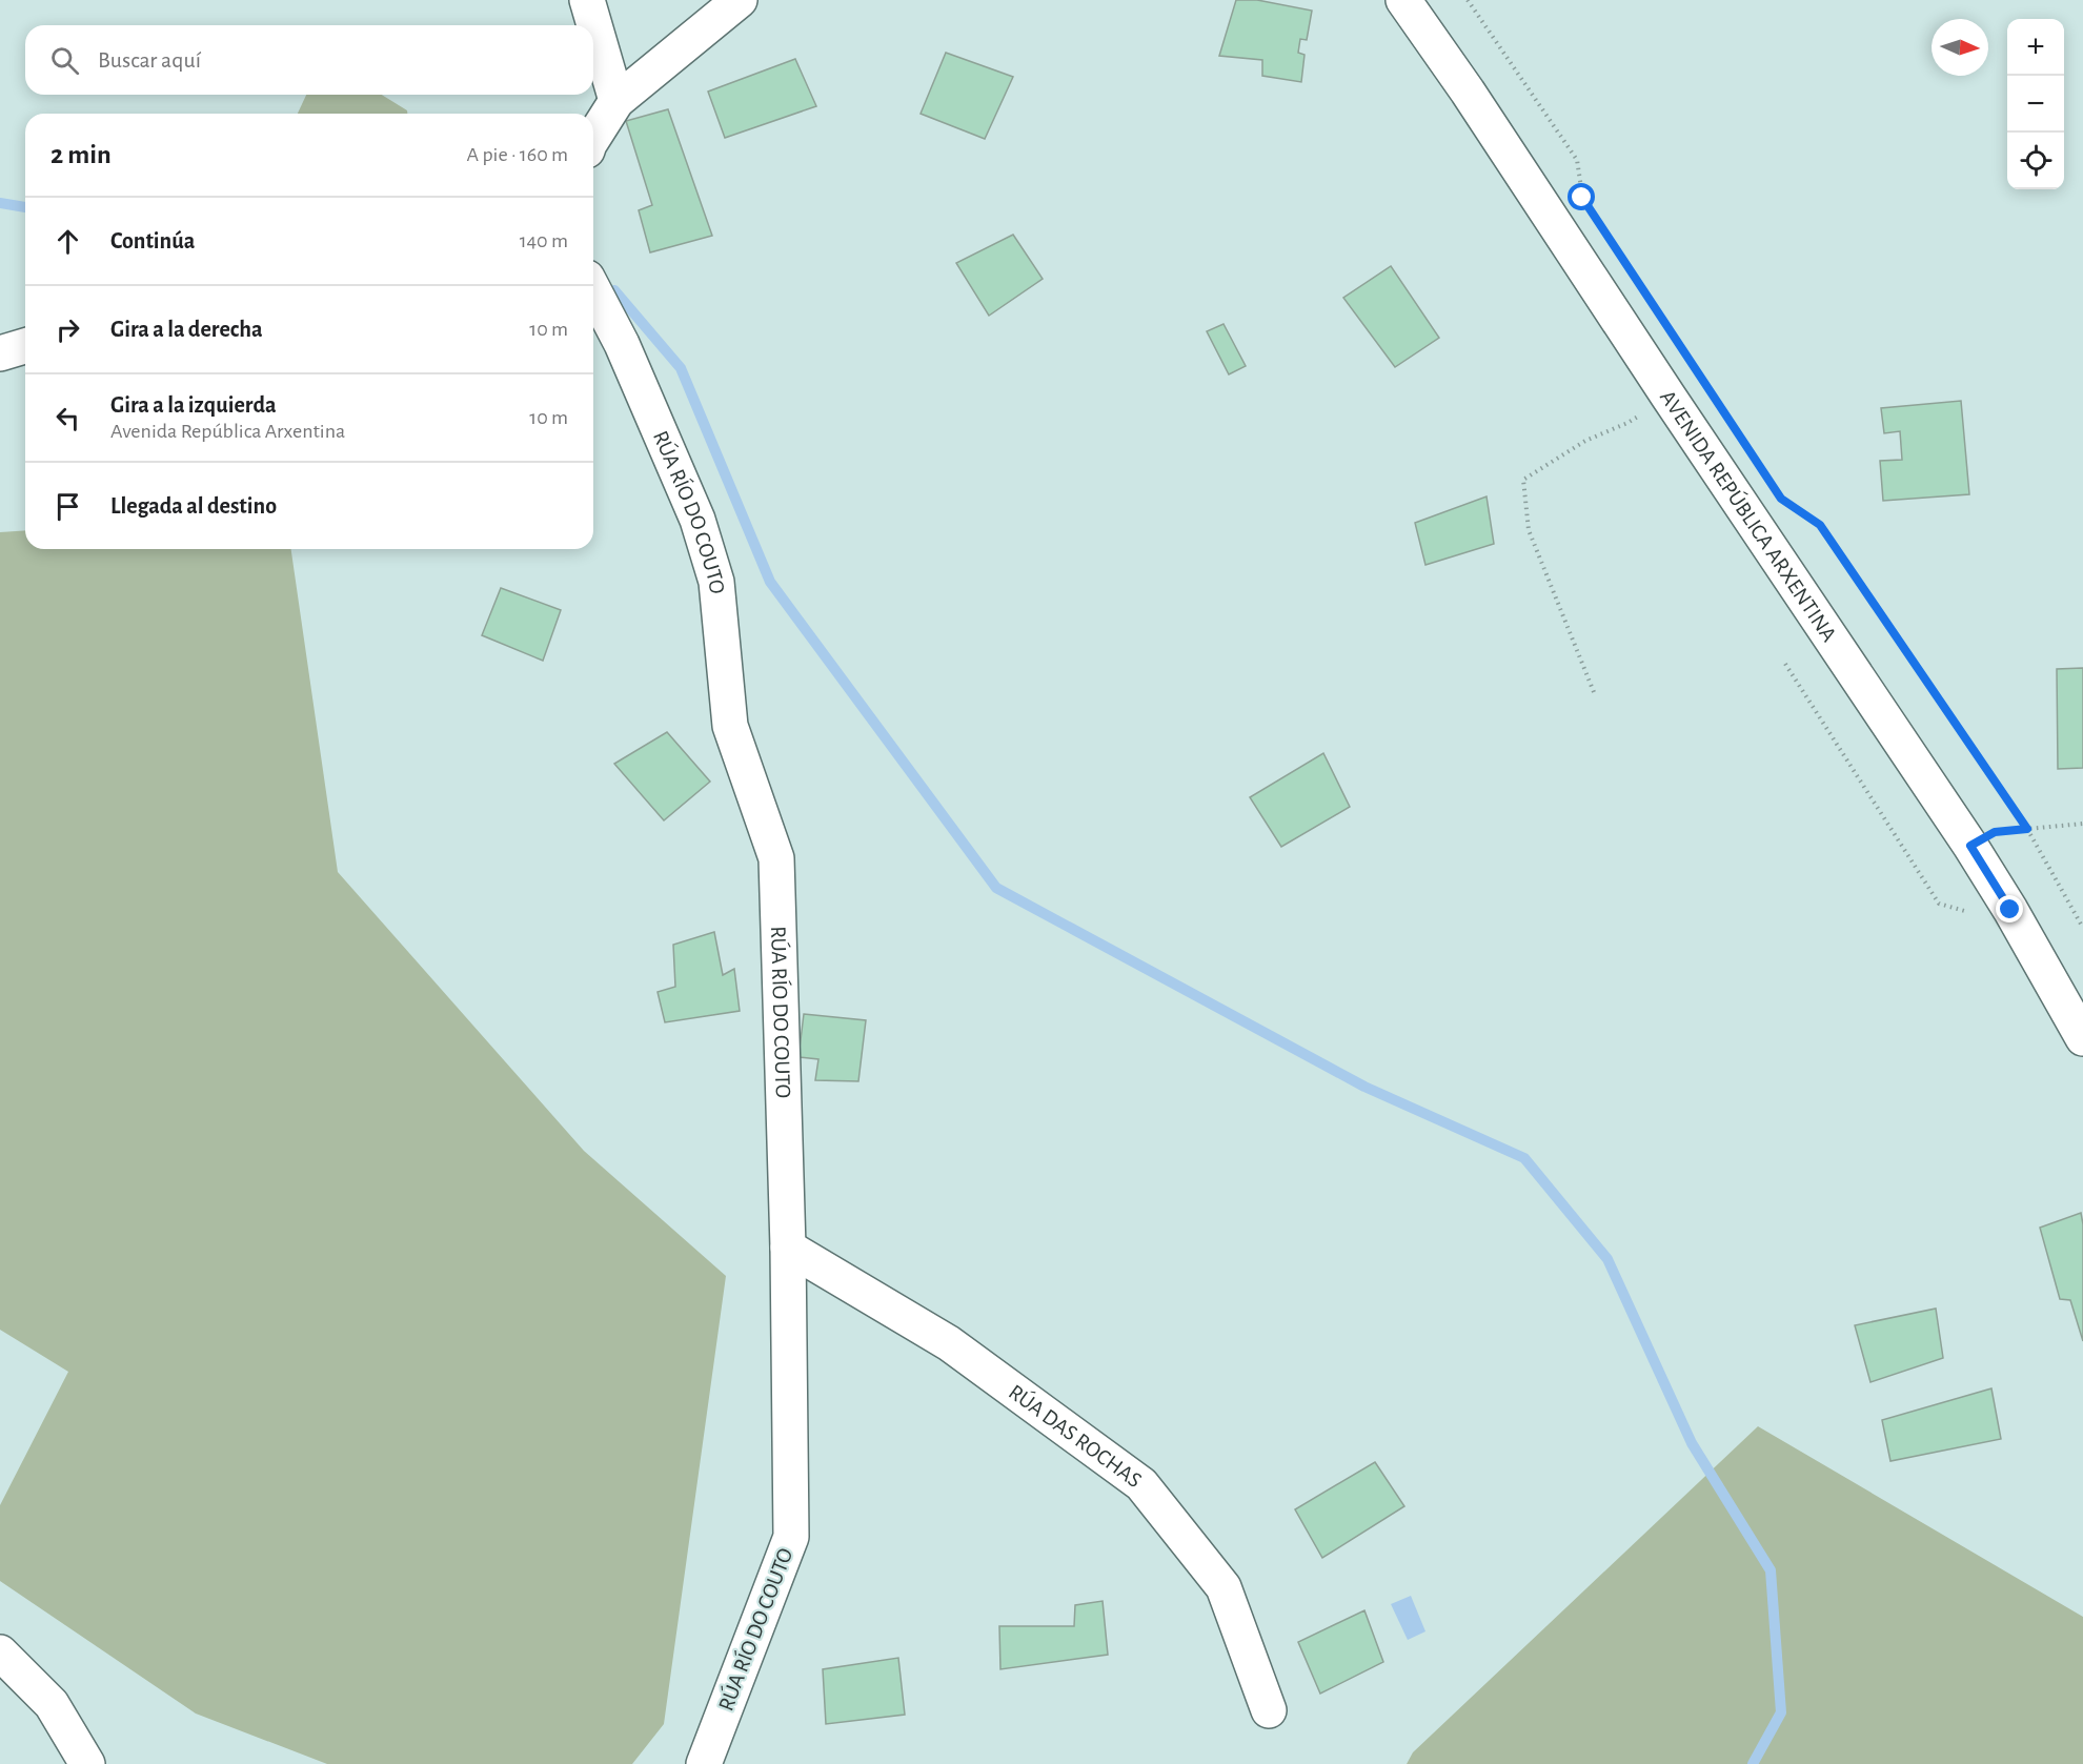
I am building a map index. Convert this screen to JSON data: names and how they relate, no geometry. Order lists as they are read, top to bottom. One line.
{"streets":{"street":["RÚA RÍO DO COUTO","AVENIDA REPÚBLICA ARXENTINA","RÚA DAS ROCHAS"]},"crossings":[["RÚA RÍO DO COUTO","RÚA DAS ROCHAS"]],"north":"right","page":{"map_buttons":["+","−"],"search":"Buscar aquí","heading":["2 min","A pie · 160 m"],"list":[["Continúa","140 m"],["Gira a la derecha","10 m"],["Gira a la izquierda","Avenida República Arxentina","10 m"],"Llegada al destino"]}}
